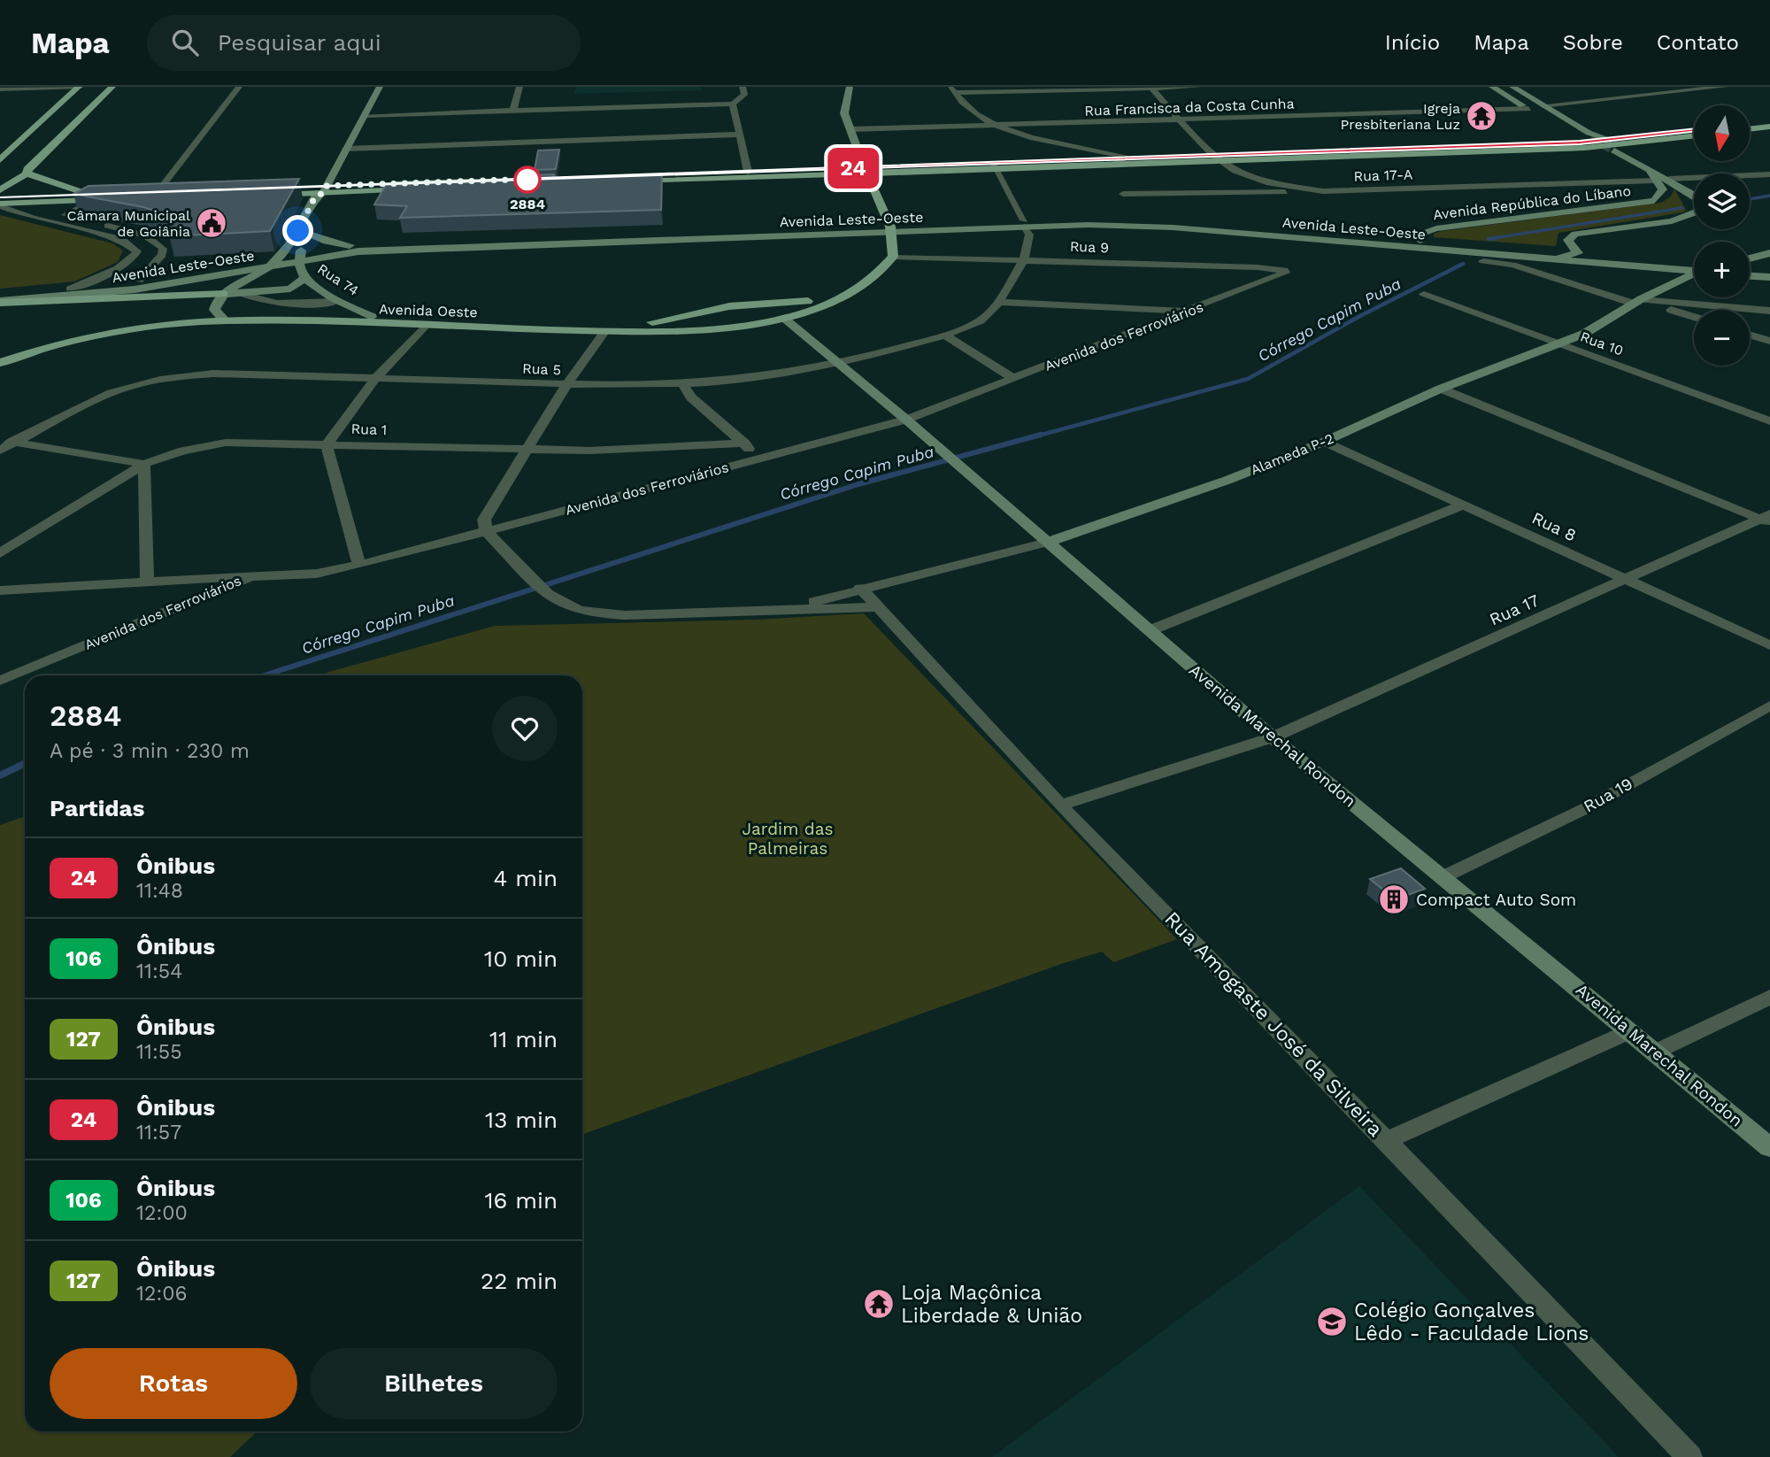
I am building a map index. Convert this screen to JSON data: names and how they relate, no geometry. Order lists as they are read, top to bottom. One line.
{"streets":{"main road":["Avenida República do Líbano","Avenida Leste-Oeste","Rua 74","Avenida Oeste","Alameda P-2","Avenida Marechal Rondon"],"street":["Rua Francisca da Costa Cunha","Rua 17-A","Rua 9","Avenida dos Ferroviários","Rua 10","Rua 5","Rua 1","Rua 8","Rua 17","Rua 19","Rua Amogaste José da Silveira"]},"crossings":[["Rua Francisca da Costa Cunha","Rua 17-A"],["Rua 17-A","Avenida República do Líbano"],["Avenida República do Líbano","Avenida Leste-Oeste"],["Avenida Leste-Oeste","Rua 74"],["Avenida Leste-Oeste","Rua 5"],["Rua 9","Avenida Oeste"],["Rua 9","Avenida dos Ferroviários"],["Rua 9","Rua 5"],["Rua 74","Avenida Oeste"],["Avenida Oeste","Avenida Marechal Rondon"],["Avenida dos Ferroviários","Avenida Marechal Rondon"],["Rua 10","Alameda P-2"],["Rua 5","Avenida Marechal Rondon"],["Alameda P-2","Rua 8"],["Alameda P-2","Avenida Marechal Rondon"],["Alameda P-2","Rua Amogaste José da Silveira"],["Rua 8","Rua 17"],["Rua 17","Avenida Marechal Rondon"],["Rua 17","Rua Amogaste José da Silveira"],["Avenida Marechal Rondon","Rua 19"]],"water":["Córrego Capim Puba"],"parks":["Jardim das Palmeiras"],"places":{"temple":["Igreja Presbiteriana Luz","Loja Maçônica Liberdade & União"],"other":["2884"],"public building":["Câmara Municipal de Goiânia"],"building":["Compact Auto Som"],"school or university":["Colégio Gonçalves Lêdo - Faculdade Lions"]},"lines":["bus line 24"],"north":"bottom","page":{"header":"Mapa","search":"Pesquisar aqui","nav":["Início","Mapa","Sobre","Contato"],"on_map":"24","map_buttons":["+","−"],"heading":[["2884","A pé · 3 min · 230 m"],"Partidas"],"list":[{"mark":"24","name":"Ônibus","note":"11:48","value":"4 min"},{"mark":"106","name":"Ônibus","note":"11:54","value":"10 min"},{"mark":"127","name":"Ônibus","note":"11:55","value":"11 min"},{"mark":"24","name":"Ônibus","note":"11:57","value":"13 min"},{"mark":"106","name":"Ônibus","note":"12:00","value":"16 min"},{"mark":"127","name":"Ônibus","note":"12:06","value":"22 min"}],"buttons":["Rotas","Bilhetes"]}}
